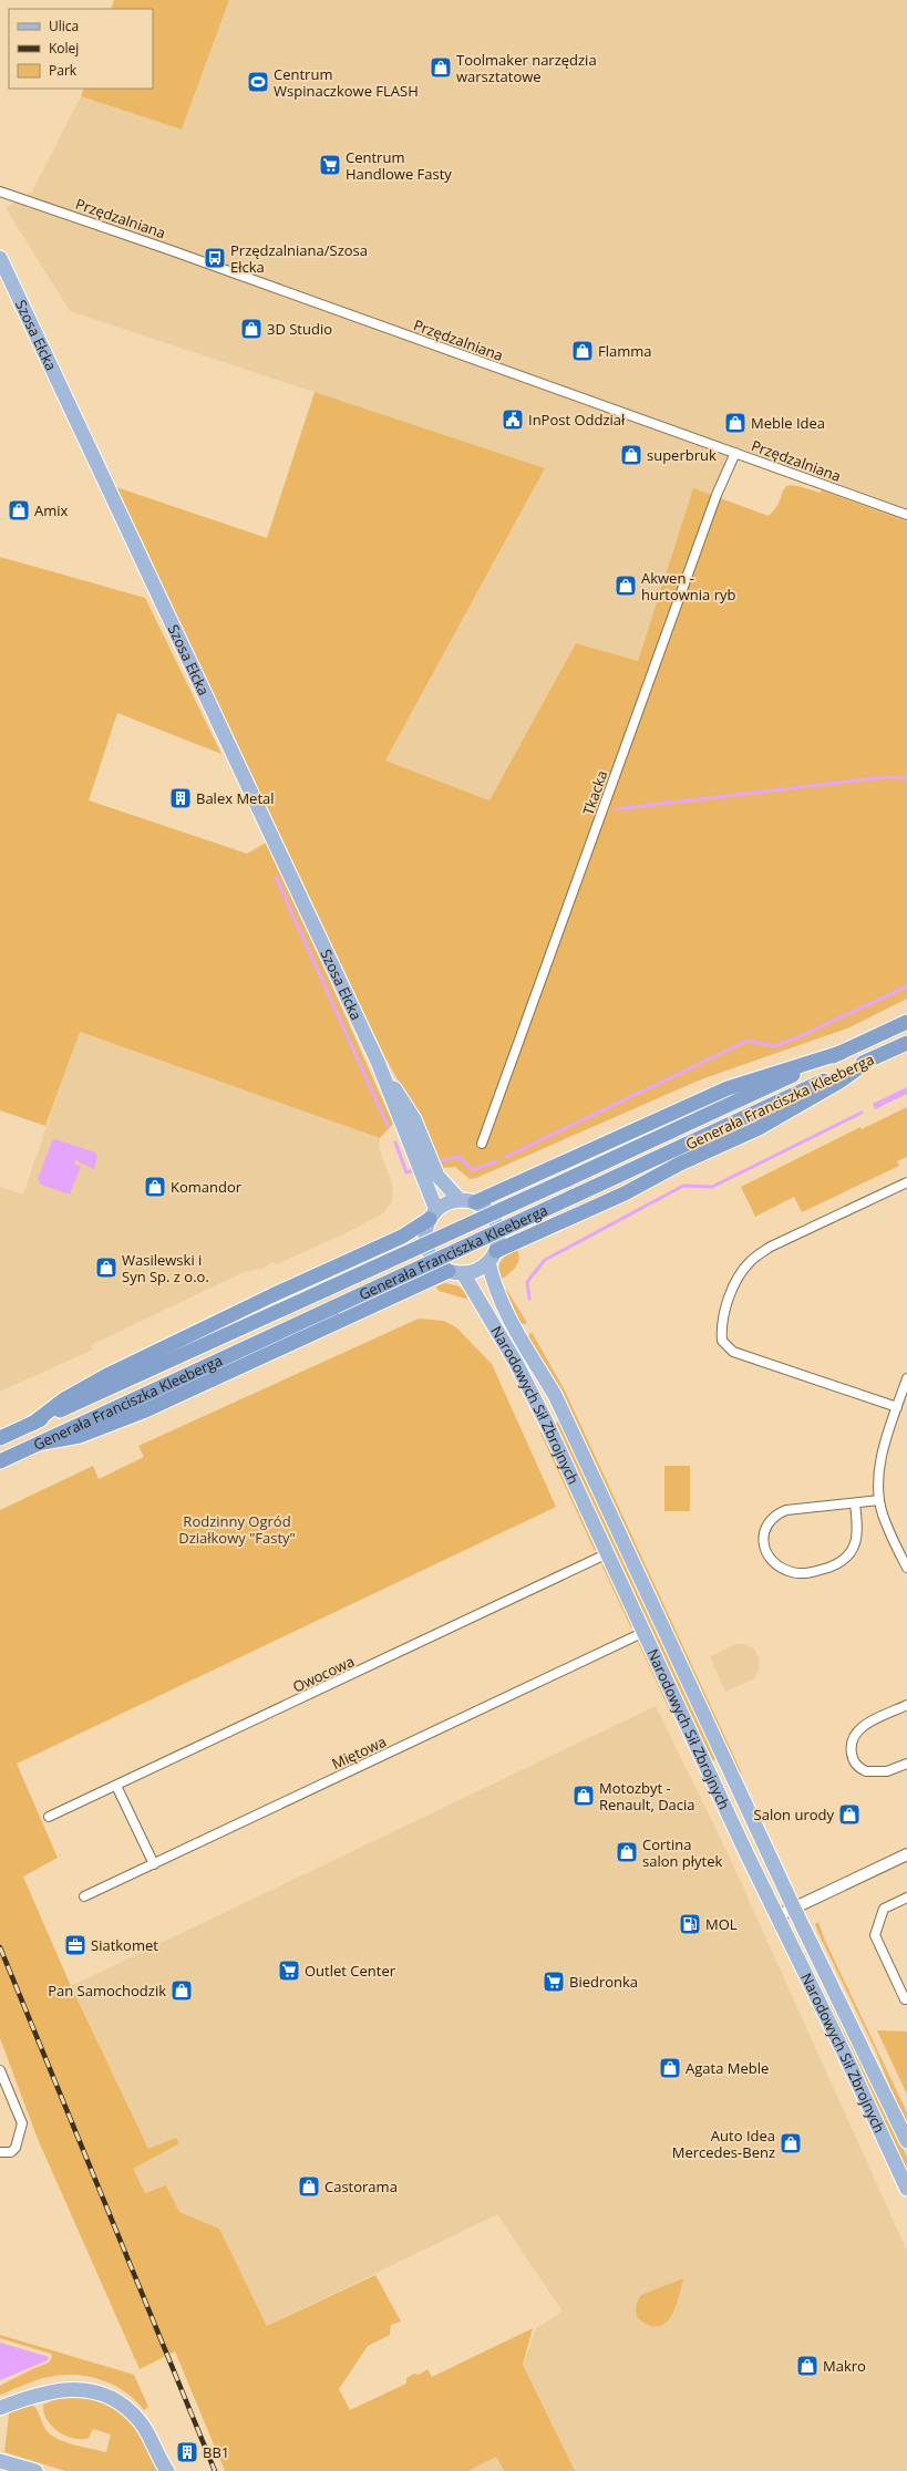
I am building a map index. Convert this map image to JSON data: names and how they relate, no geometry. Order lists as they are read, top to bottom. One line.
{"streets":{"highway":["Generała Franciszka Kleeberga"],"main road":["Szosa Ełcka","Narodowych Sił Zbrojnych"],"street":["Przędzalniana","Tkacka","Owocowa","Miętowa"]},"crossings":[["Przędzalniana","Tkacka"],["Szosa Ełcka","Narodowych Sił Zbrojnych"],["Narodowych Sił Zbrojnych","Owocowa"],["Narodowych Sił Zbrojnych","Miętowa"]],"parks":["Rodzinny Ogród Działkowy \"Fasty\""],"places":{"shop":["Toolmaker narzędzia warsztatowe","3D Studio","Flamma","Meble Idea","superbruk","Amix","Akwen - hurtownia ryb","Komandor","Wasilewski i Syn Sp. z o.o.","Motozbyt - Renault, Dacia","Salon urody","Cortina salon płytek","Pan Samochodzik","Agata Meble","Auto Idea Mercedes-Benz","Castorama","Makro"],"sports":["Centrum Wspinaczkowe FLASH"],"supermarket":["Centrum Handlowe Fasty","Outlet Center","Biedronka"],"bus stop":["Przędzalniana/Szosa Ełcka"],"public building":["InPost Oddział"],"building":["Balex Metal","BB1"],"fuel station":["MOL"],"office":["Siatkomet"]},"legend":["Ulica","Kolej","Park"]}
